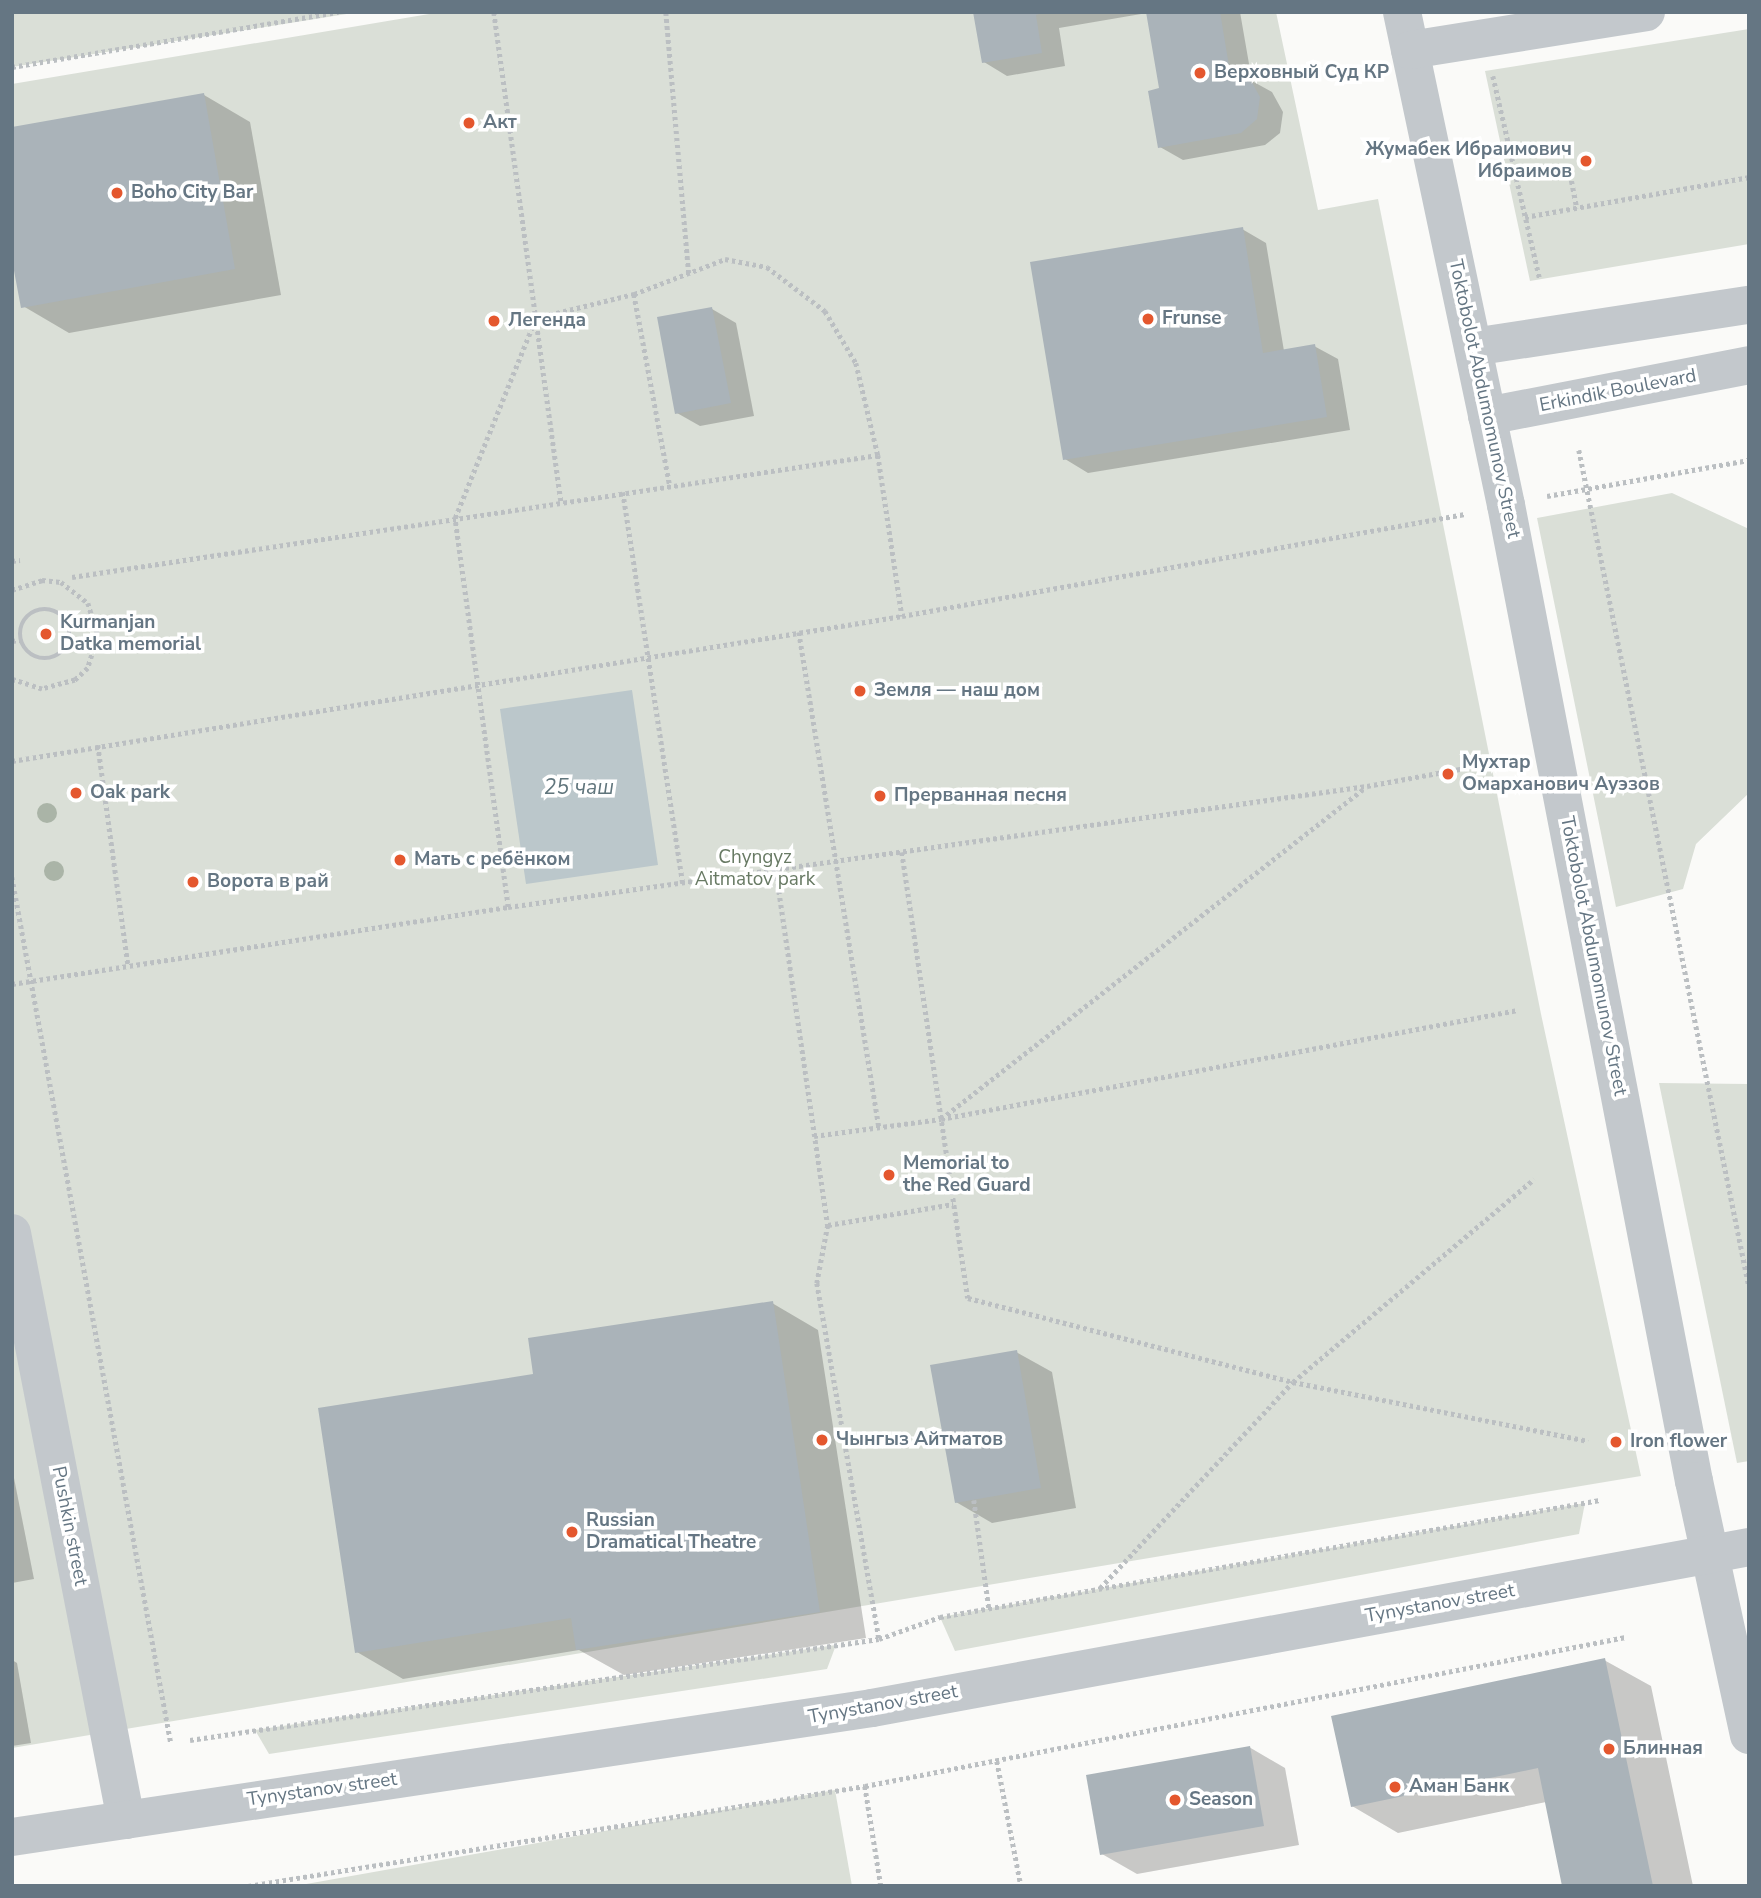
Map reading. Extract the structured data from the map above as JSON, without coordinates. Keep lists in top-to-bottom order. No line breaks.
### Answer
{"streets":{"street":["Erkindik Boulevard","Toktobolot Abdumomunov Street","Pushkin street","Tynystanov street"]},"crossings":[["Erkindik Boulevard","Toktobolot Abdumomunov Street"],["Toktobolot Abdumomunov Street","Tynystanov street"],["Pushkin street","Tynystanov street"]],"water":["25 чаш"],"parks":["Chyngyz Aitmatov park"],"places":["Верховный Суд КР","Акт","Жумабек Ибраимович Ибраимов","Boho City Bar","Frunse","Легенда","Kurmanjan Datka memorial","Земля — наш дом","Мухтар Омарханович Ауэзов","Oak park","Прерванная песня","Мать с ребёнком","Ворота в рай","Memorial to the Red Guard","Чынгыз Айтматов","Iron flower","Russian Dramatical Theatre","Блинная","Аман Банк","Season"]}
